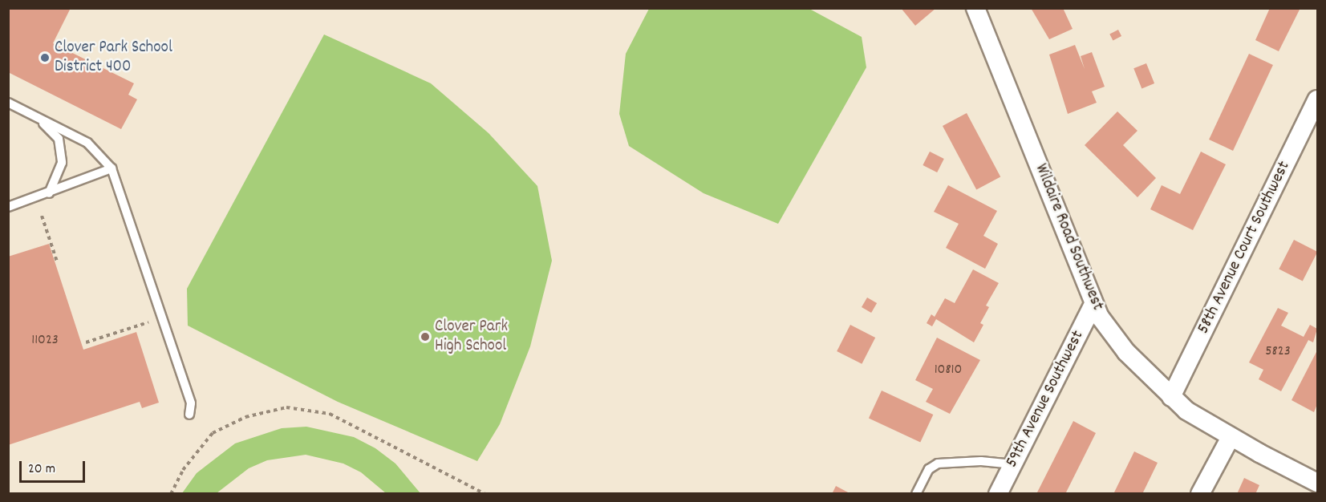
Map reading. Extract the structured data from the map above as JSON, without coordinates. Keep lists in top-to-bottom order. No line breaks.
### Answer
{"streets":{"street":["Wildaire Road Southwest","58th Avenue Court Southwest","59th Avenue Southwest"]},"crossings":[["Wildaire Road Southwest","58th Avenue Court Southwest"],["Wildaire Road Southwest","59th Avenue Southwest"]],"places":["Clover Park School District 400","Clover Park High School"],"house_numbers":["11023","5823","10810"],"scale_bar":"20 m"}
